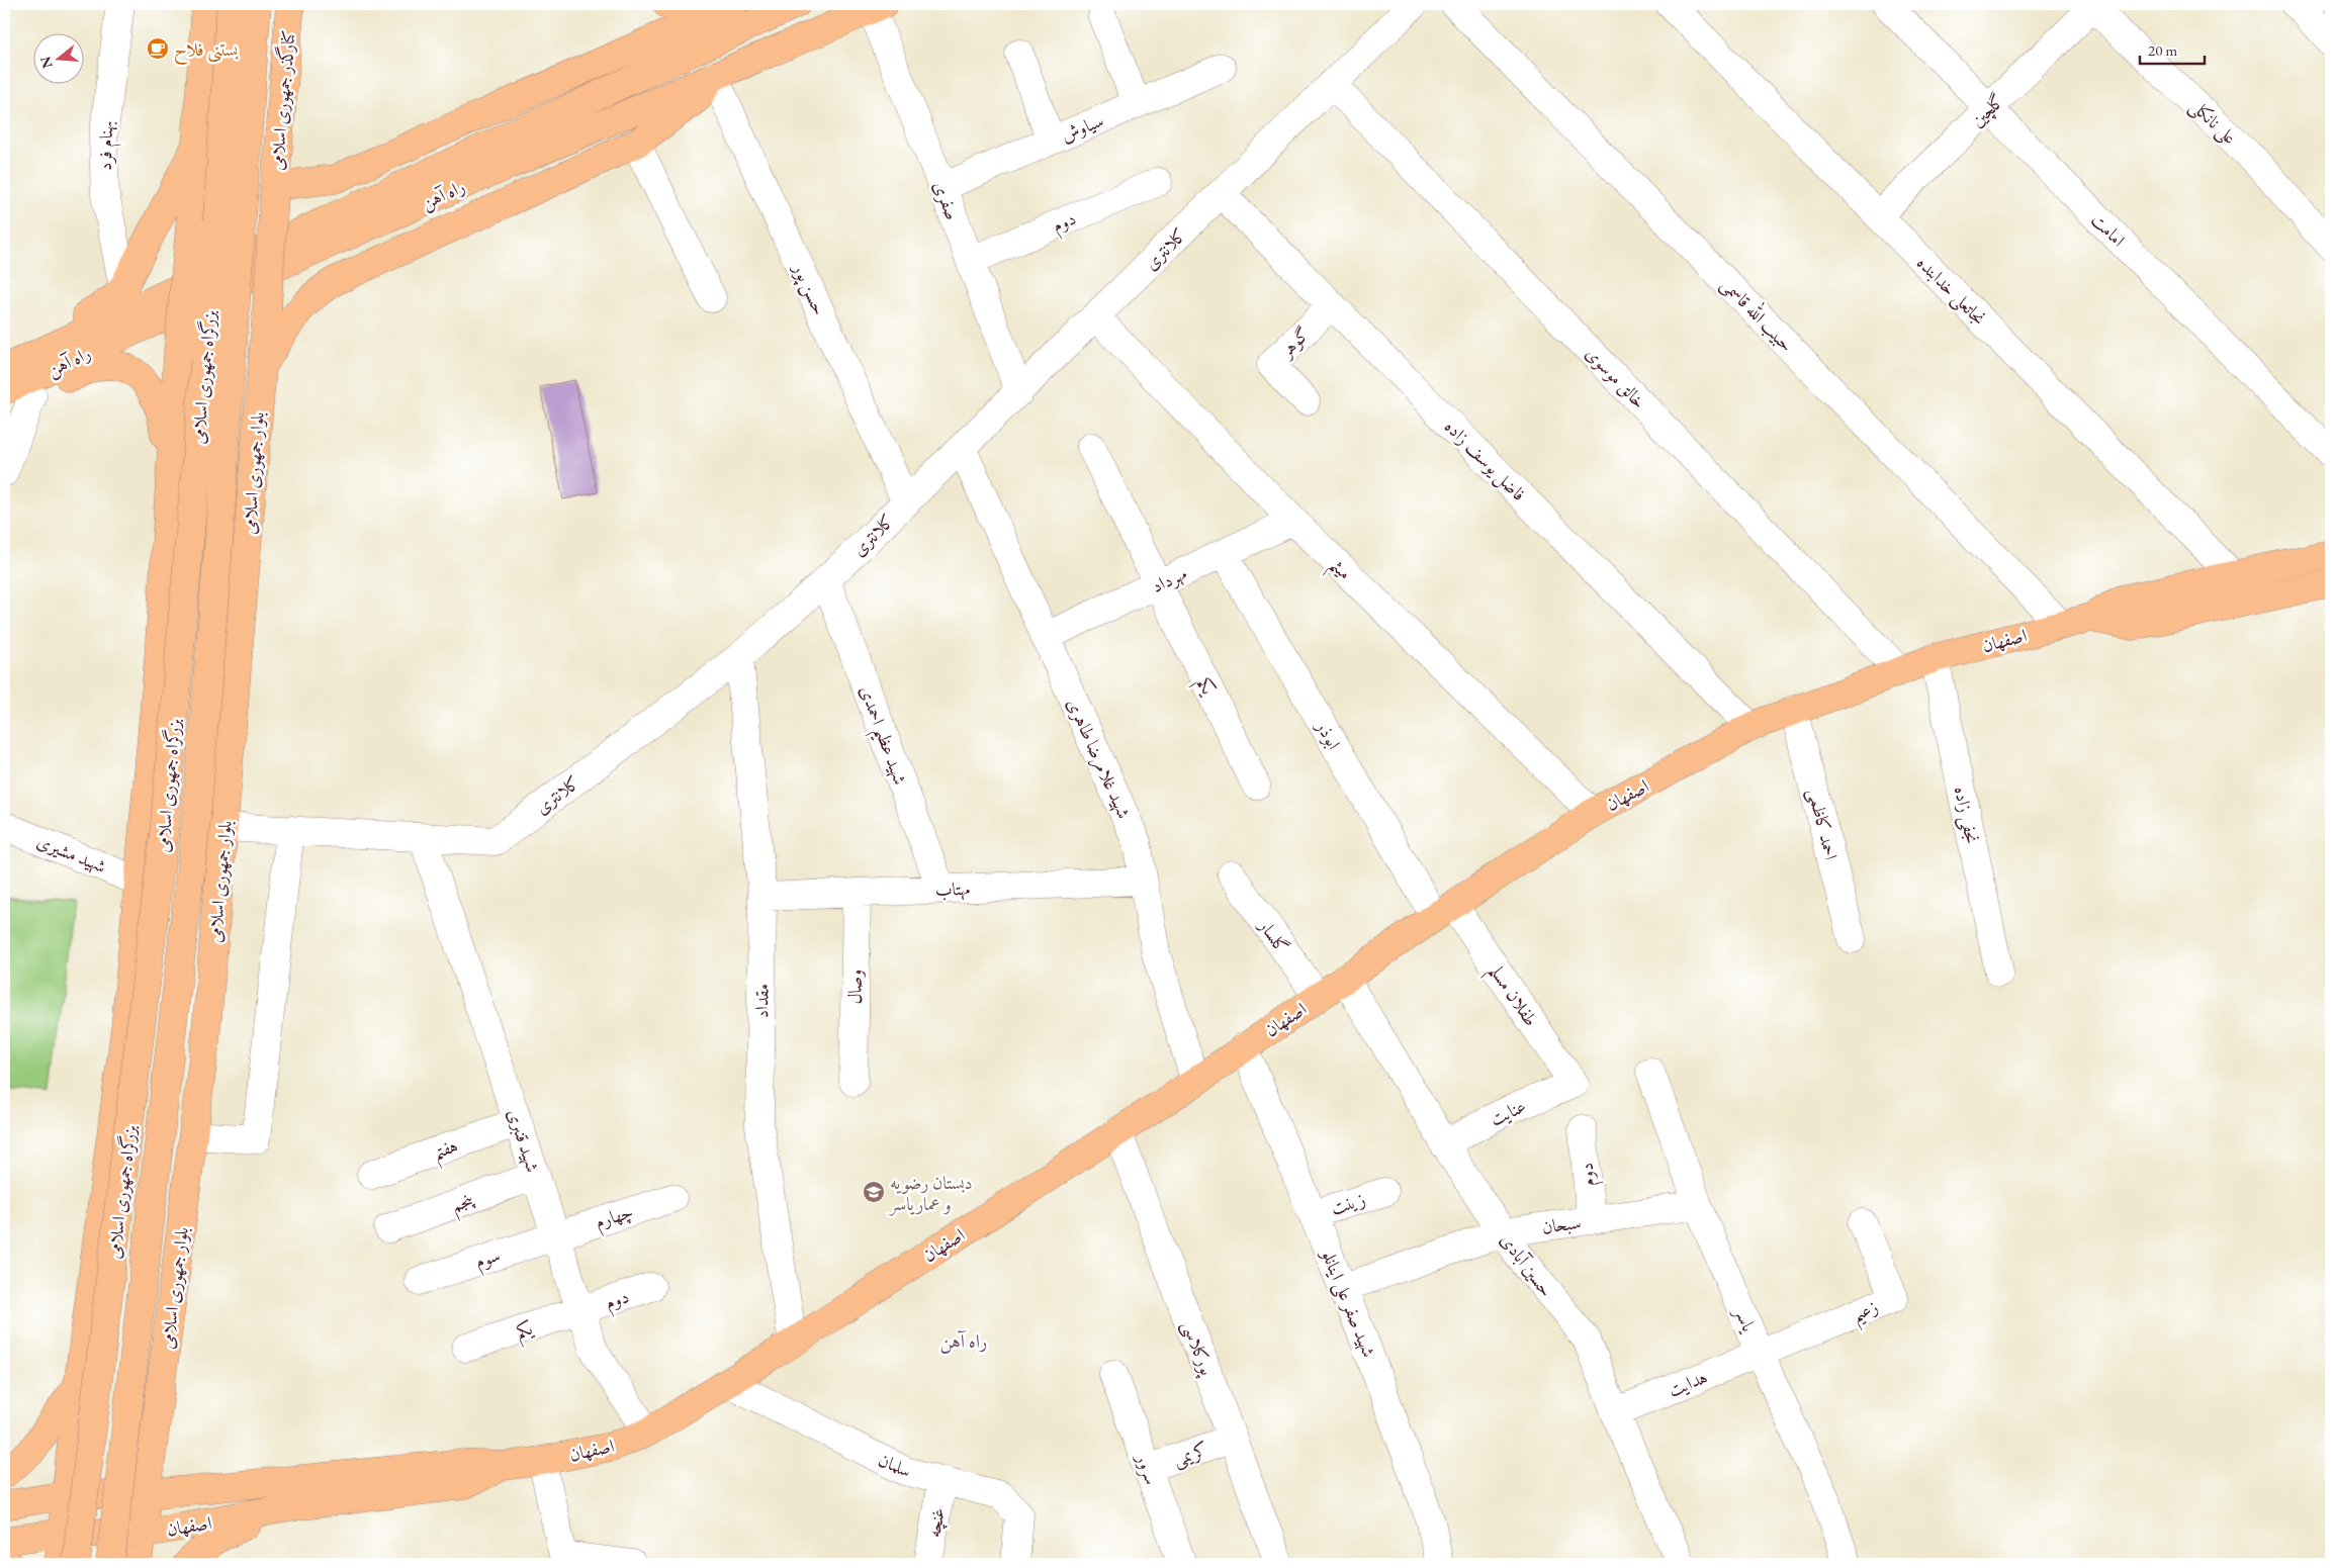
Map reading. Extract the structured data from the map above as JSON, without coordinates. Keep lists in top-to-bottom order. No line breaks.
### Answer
{"streets":{"main road":["کنارگذر جمهوری اسلامی","راه آهن","بزرگراه جمهوری اسلامی","بلوار جمهوری اسلامی","اصفهان"],"street":["گلچین","علی نانکلی","سیاوش","بهنام فرد","صفری","دوم","امامت","کلانتری","حسن پور","نجاتعلی خدابنده","حبیب الله قاسمی","گوهر","خالق موسوی","فاضل یوسف زاده","میثم","مهرداد","یکم","شهید عظیم احمدی","ابوذر","شهید غلامرضا طاهری","نجفی زاده","احمد کاظمی","شهید مشیری","مهتاب","گلسار","وصال","طفلان مسلم","مقداد","عنایت","شهید قنبری","هفتم","پنجم","زینت","چهارم","سبحان","سوم","حسین آبادی","شهید صفر علی اینانلو","زعیم","یاسر","پورکلاسی","هدایت","کریمی","سلمان","سرور","غنچه"]},"crossings":[["کنارگذر جمهوری اسلامی","بلوار جمهوری اسلامی"],["گلچین","علی نانکلی"],["گلچین","امامت"],["گلچین","نجاتعلی خدابنده"],["سیاوش","صفری"],["راه آهن","صفری"],["راه آهن","حسن پور"],["صفری","دوم"],["صفری","کلانتری"],["دوم","یکم"],["دوم","شهید قنبری"],["دوم","سبحان"],["کلانتری","حسن پور"],["کلانتری","خالق موسوی"],["کلانتری","فاضل یوسف زاده"],["کلانتری","بلوار جمهوری اسلامی"],["کلانتری","میثم"],["کلانتری","شهید عظیم احمدی"],["کلانتری","شهید غلامرضا طاهری"],["کلانتری","مقداد"],["کلانتری","شهید قنبری"],["نجاتعلی خدابنده","اصفهان"],["حبیب الله قاسمی","اصفهان"],["گوهر","فاضل یوسف زاده"],["خالق موسوی","اصفهان"],["فاضل یوسف زاده","اصفهان"],["بلوار جمهوری اسلامی","اصفهان"],["میثم","مهرداد"],["میثم","اصفهان"],["مهرداد","یکم"],["مهرداد","ابوذر"],["مهرداد","شهید غلامرضا طاهری"],["اصفهان","ابوذر"],["اصفهان","شهید غلامرضا طاهری"],["اصفهان","نجفی زاده"],["اصفهان","احمد کاظمی"],["اصفهان","گلسار"],["اصفهان","طفلان مسلم"],["اصفهان","مقداد"],["اصفهان","شهید قنبری"],["اصفهان","حسین آبادی"],["اصفهان","شهید صفر علی اینانلو"],["اصفهان","پورکلاسی"],["اصفهان","سلمان"],["یکم","شهید قنبری"],["شهید عظیم احمدی","مهتاب"],["ابوذر","طفلان مسلم"],["شهید غلامرضا طاهری","مهتاب"],["مهتاب","وصال"],["مهتاب","مقداد"],["طفلان مسلم","عنایت"],["عنایت","حسین آبادی"],["شهید قنبری","هفتم"],["شهید قنبری","پنجم"],["شهید قنبری","چهارم"],["شهید قنبری","سوم"],["زینت","شهید صفر علی اینانلو"],["چهارم","سوم"],["سبحان","حسین آبادی"],["سبحان","شهید صفر علی اینانلو"],["سبحان","یاسر"],["حسین آبادی","هدایت"],["زعیم","یاسر"],["زعیم","هدایت"],["یاسر","هدایت"],["پورکلاسی","کریمی"],["کریمی","سرور"],["سلمان","غنچه"]],"districts":["راه آهن"],"places":{"cafe":["بستنی فلاح"],"school or university":["دبستان رضویه و عماریاسر"]},"scale_bar":"20 m","north":"left"}
